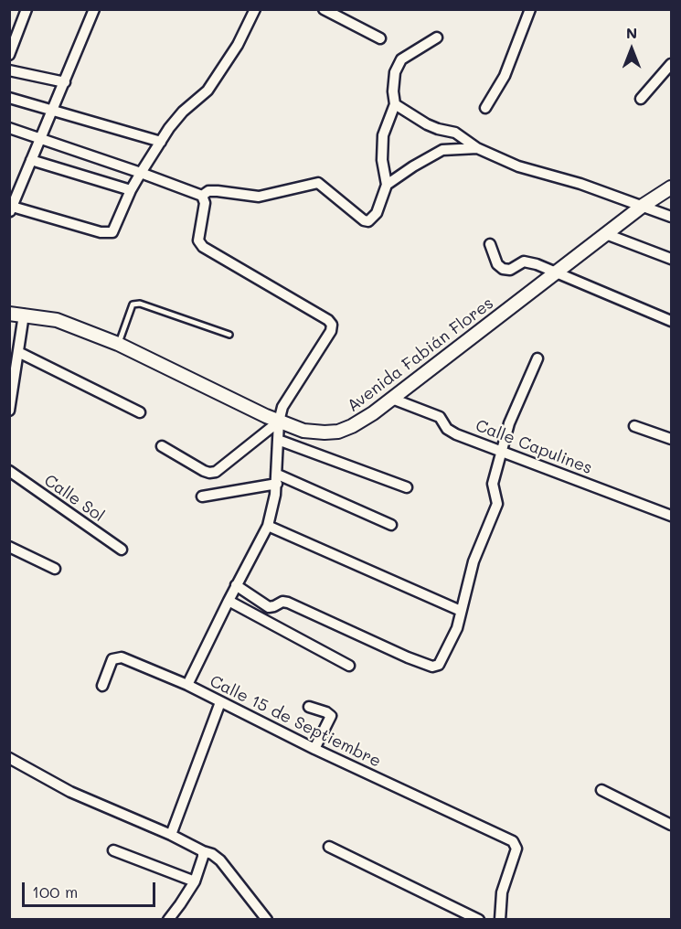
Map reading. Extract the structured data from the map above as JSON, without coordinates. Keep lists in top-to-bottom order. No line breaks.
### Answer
{"streets":{"main road":["Avenida Fabián Flores"],"street":["Calle Capulines","Calle Sol","Calle 15 de Septiembre"]},"crossings":[["Avenida Fabián Flores","Calle Capulines"],["Avenida Fabián Flores","Calle 15 de Septiembre"]],"scale_bar":"100 m","north":"top"}
